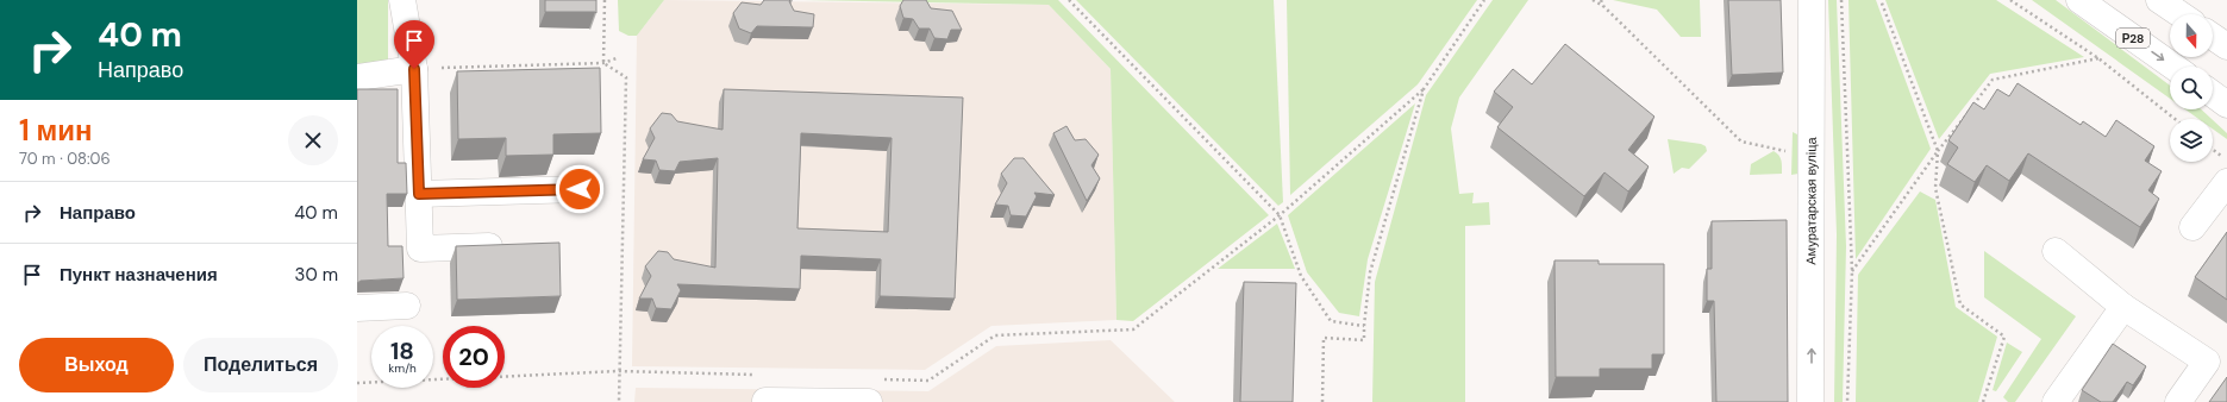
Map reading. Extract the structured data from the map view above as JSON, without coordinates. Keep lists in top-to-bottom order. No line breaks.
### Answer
{"streets":{"street":["Р28","Амуратарская вуліца"]},"one_way":["Амуратарская вуліца"],"north":"bottom","page":{"turn":["40 m","Направо"],"heading":["1 мин","70 m · 08:06"],"list":[{"name":"Направо","value":"40 m"},{"name":"Пункт назначения","value":"30 m"}],"speed":"18 km/h","limit":"20","buttons":["Выход","Поделиться"]}}
